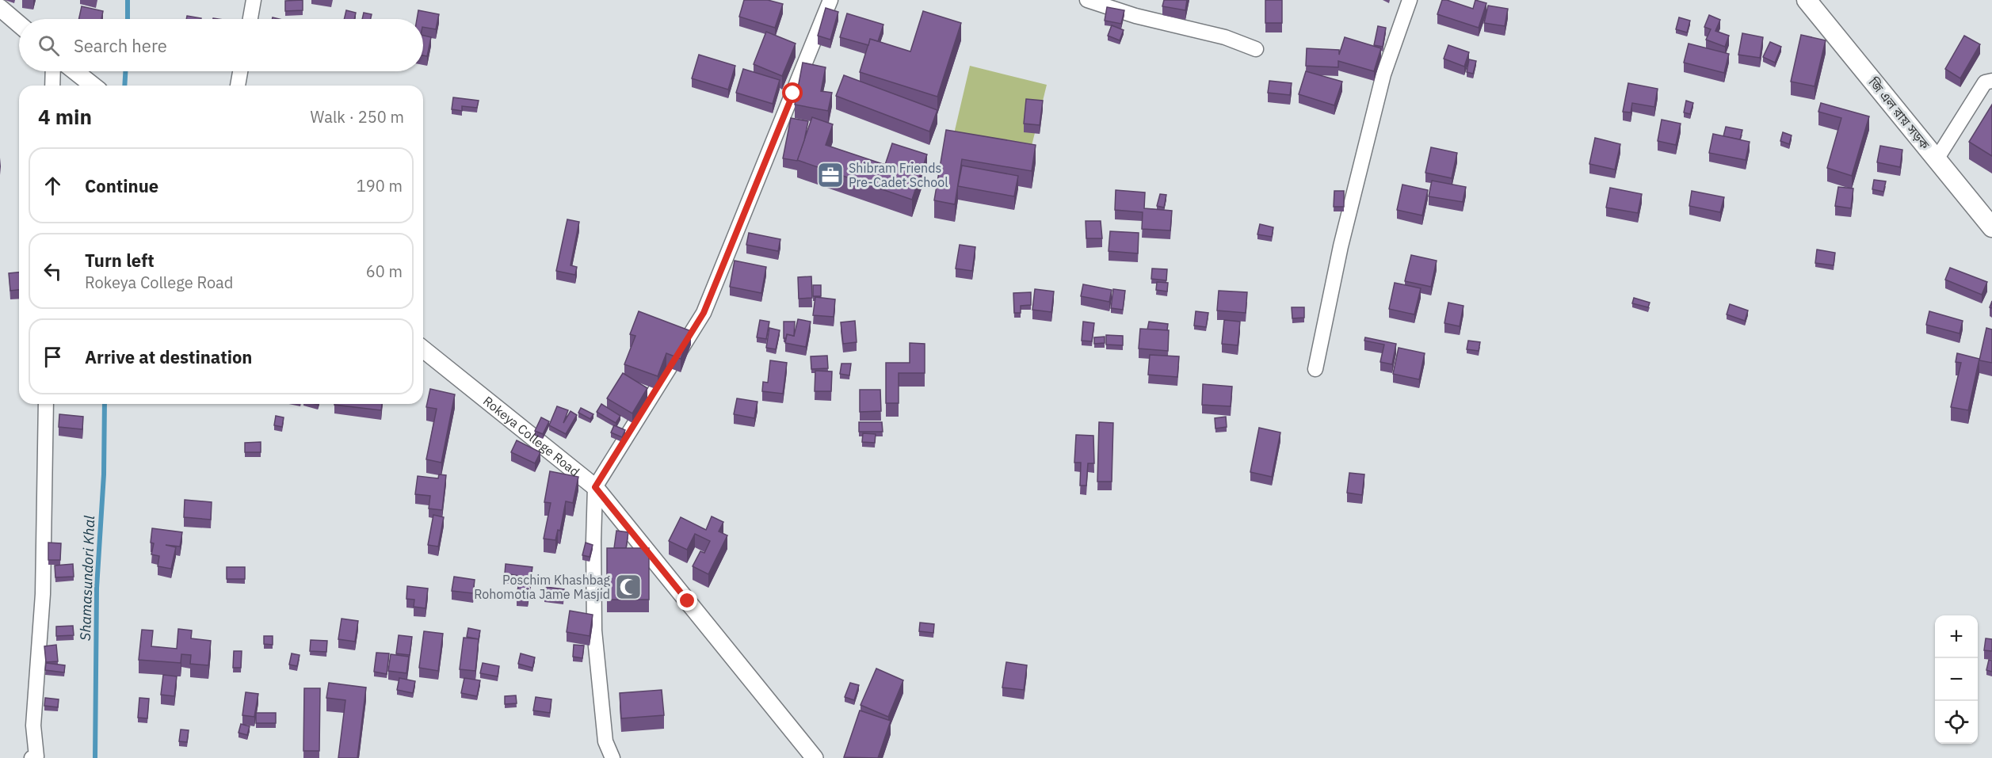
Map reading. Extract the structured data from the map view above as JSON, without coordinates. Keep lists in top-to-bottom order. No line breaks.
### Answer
{"streets":{"main road":["জি এল রায় সড়ক"],"street":["Rokeya College Road"]},"water":["Shamasundori Khal"],"places":{"office":["Shibram Friends Pre-Cadet School"],"mosque":["Poschim Khashbag Rohomotia Jame Masjid"]},"page":{"search":"Search here","heading":["4 min","Walk · 250 m"],"list":[["Continue","190 m"],["Turn left","Rokeya College Road","60 m"],"Arrive at destination"],"map_buttons":["+","−"]}}
